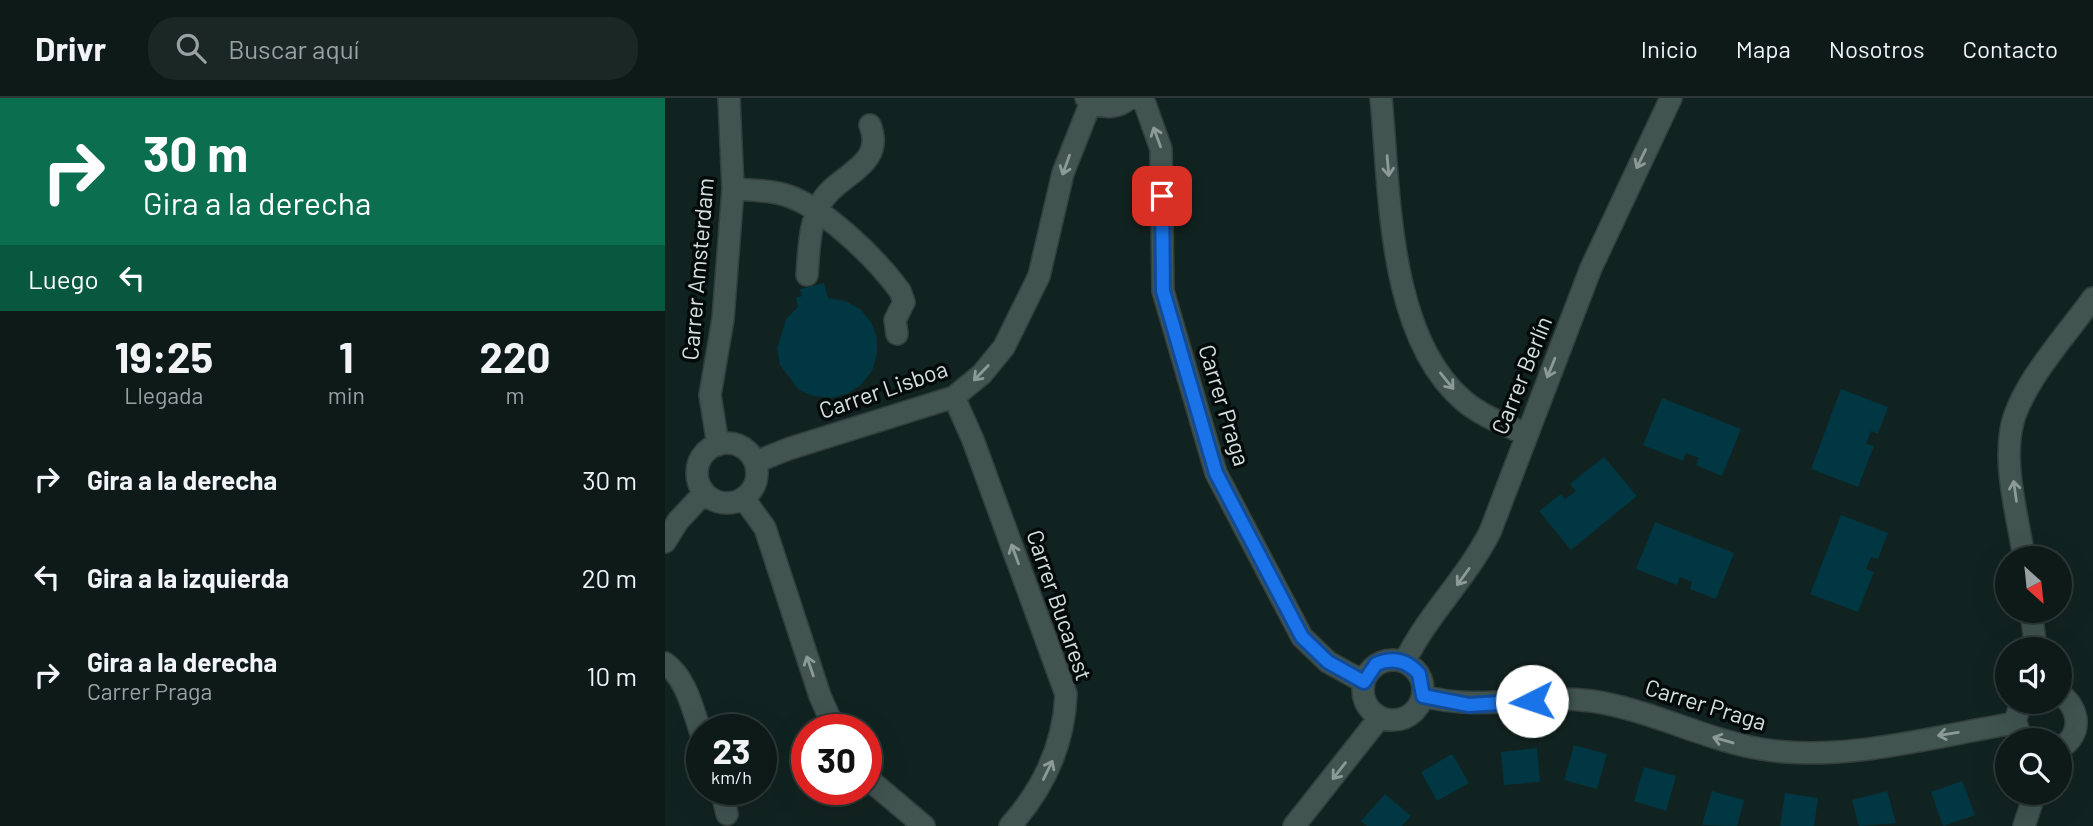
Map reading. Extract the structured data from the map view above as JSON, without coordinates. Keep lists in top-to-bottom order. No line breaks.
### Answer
{"streets":{"street":["Carrer Amsterdam","Carrer Berlín","Carrer Lisboa","Carrer Praga","Carrer Bucarest"]},"crossings":[["Carrer Amsterdam","Carrer Lisboa"],["Carrer Berlín","Carrer Praga"],["Carrer Lisboa","Carrer Bucarest"]],"one_way":["Carrer Berlín","Carrer Lisboa","Carrer Praga","Carrer Bucarest"],"north":"bottom right","page":{"header":"Drivr","search":"Buscar aquí","nav":["Inicio","Mapa","Nosotros","Contacto"],"turn":["30 m","Gira a la derecha"],"then":"Luego","eta":["19:25","Llegada","1","min","220","m"],"list":[{"name":"Gira a la derecha","value":"30 m"},{"name":"Gira a la izquierda","value":"20 m"},{"name":"Gira a la derecha","note":"Carrer Praga","value":"10 m"}],"speed":"23 km/h","limit":"30"}}
